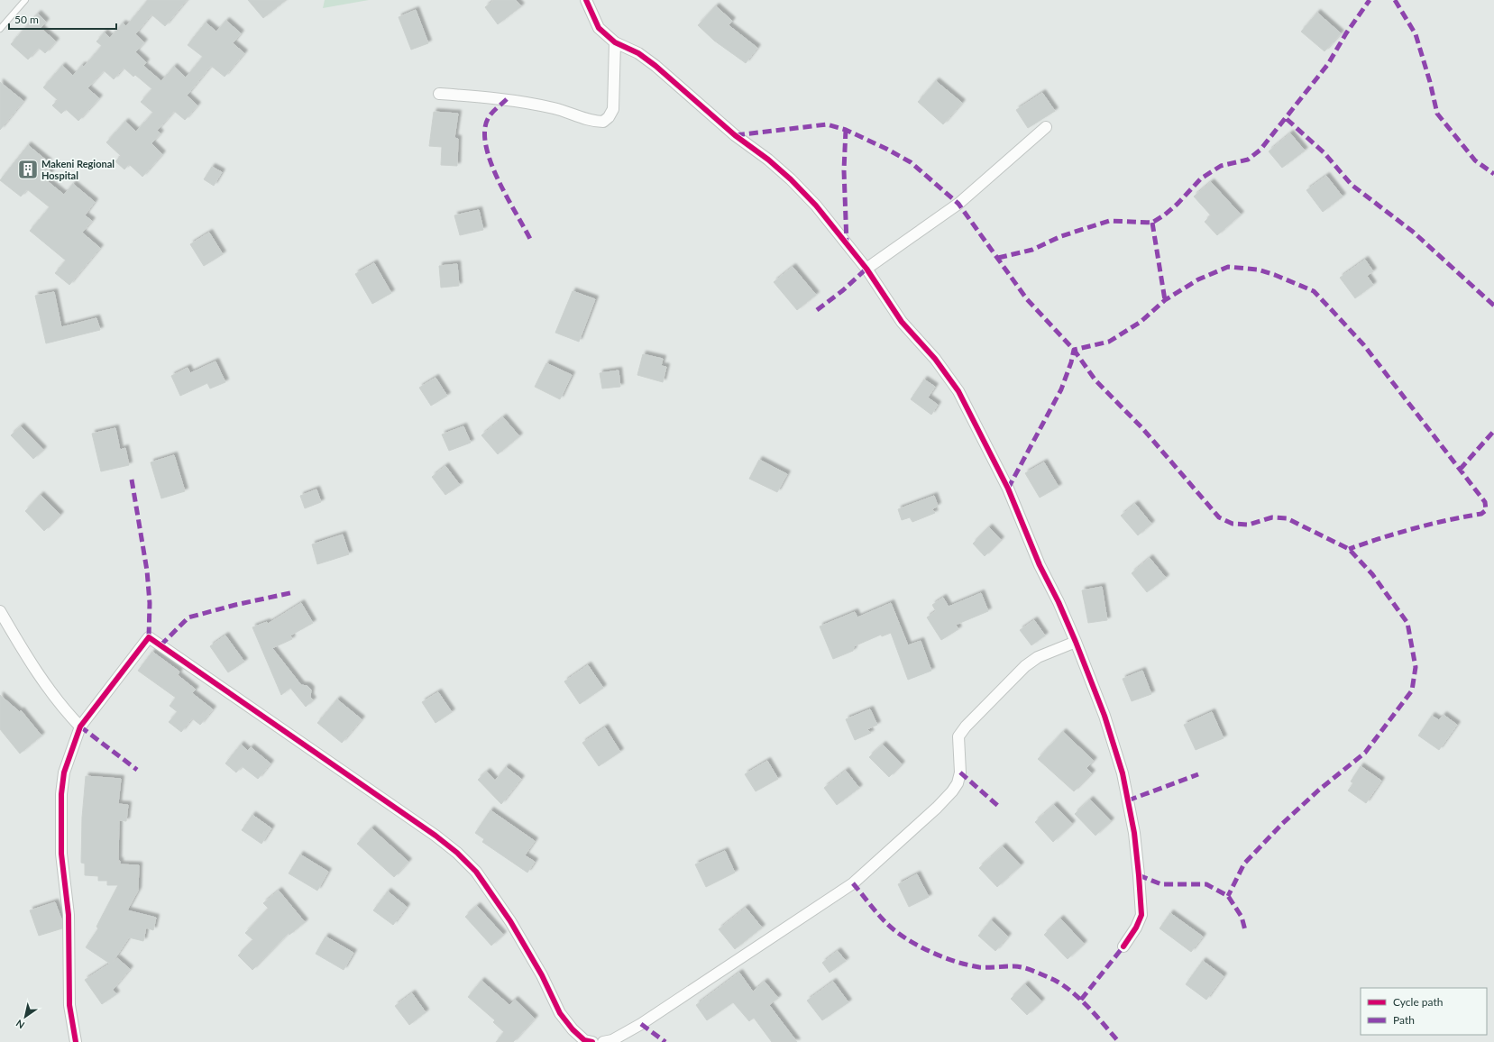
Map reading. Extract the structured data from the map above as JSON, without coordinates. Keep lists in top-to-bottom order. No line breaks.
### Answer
{"places":{"building":["Makeni Regional Hospital"]},"legend":["Cycle path","Path"],"scale_bar":"50 m","north":"bottom left"}
